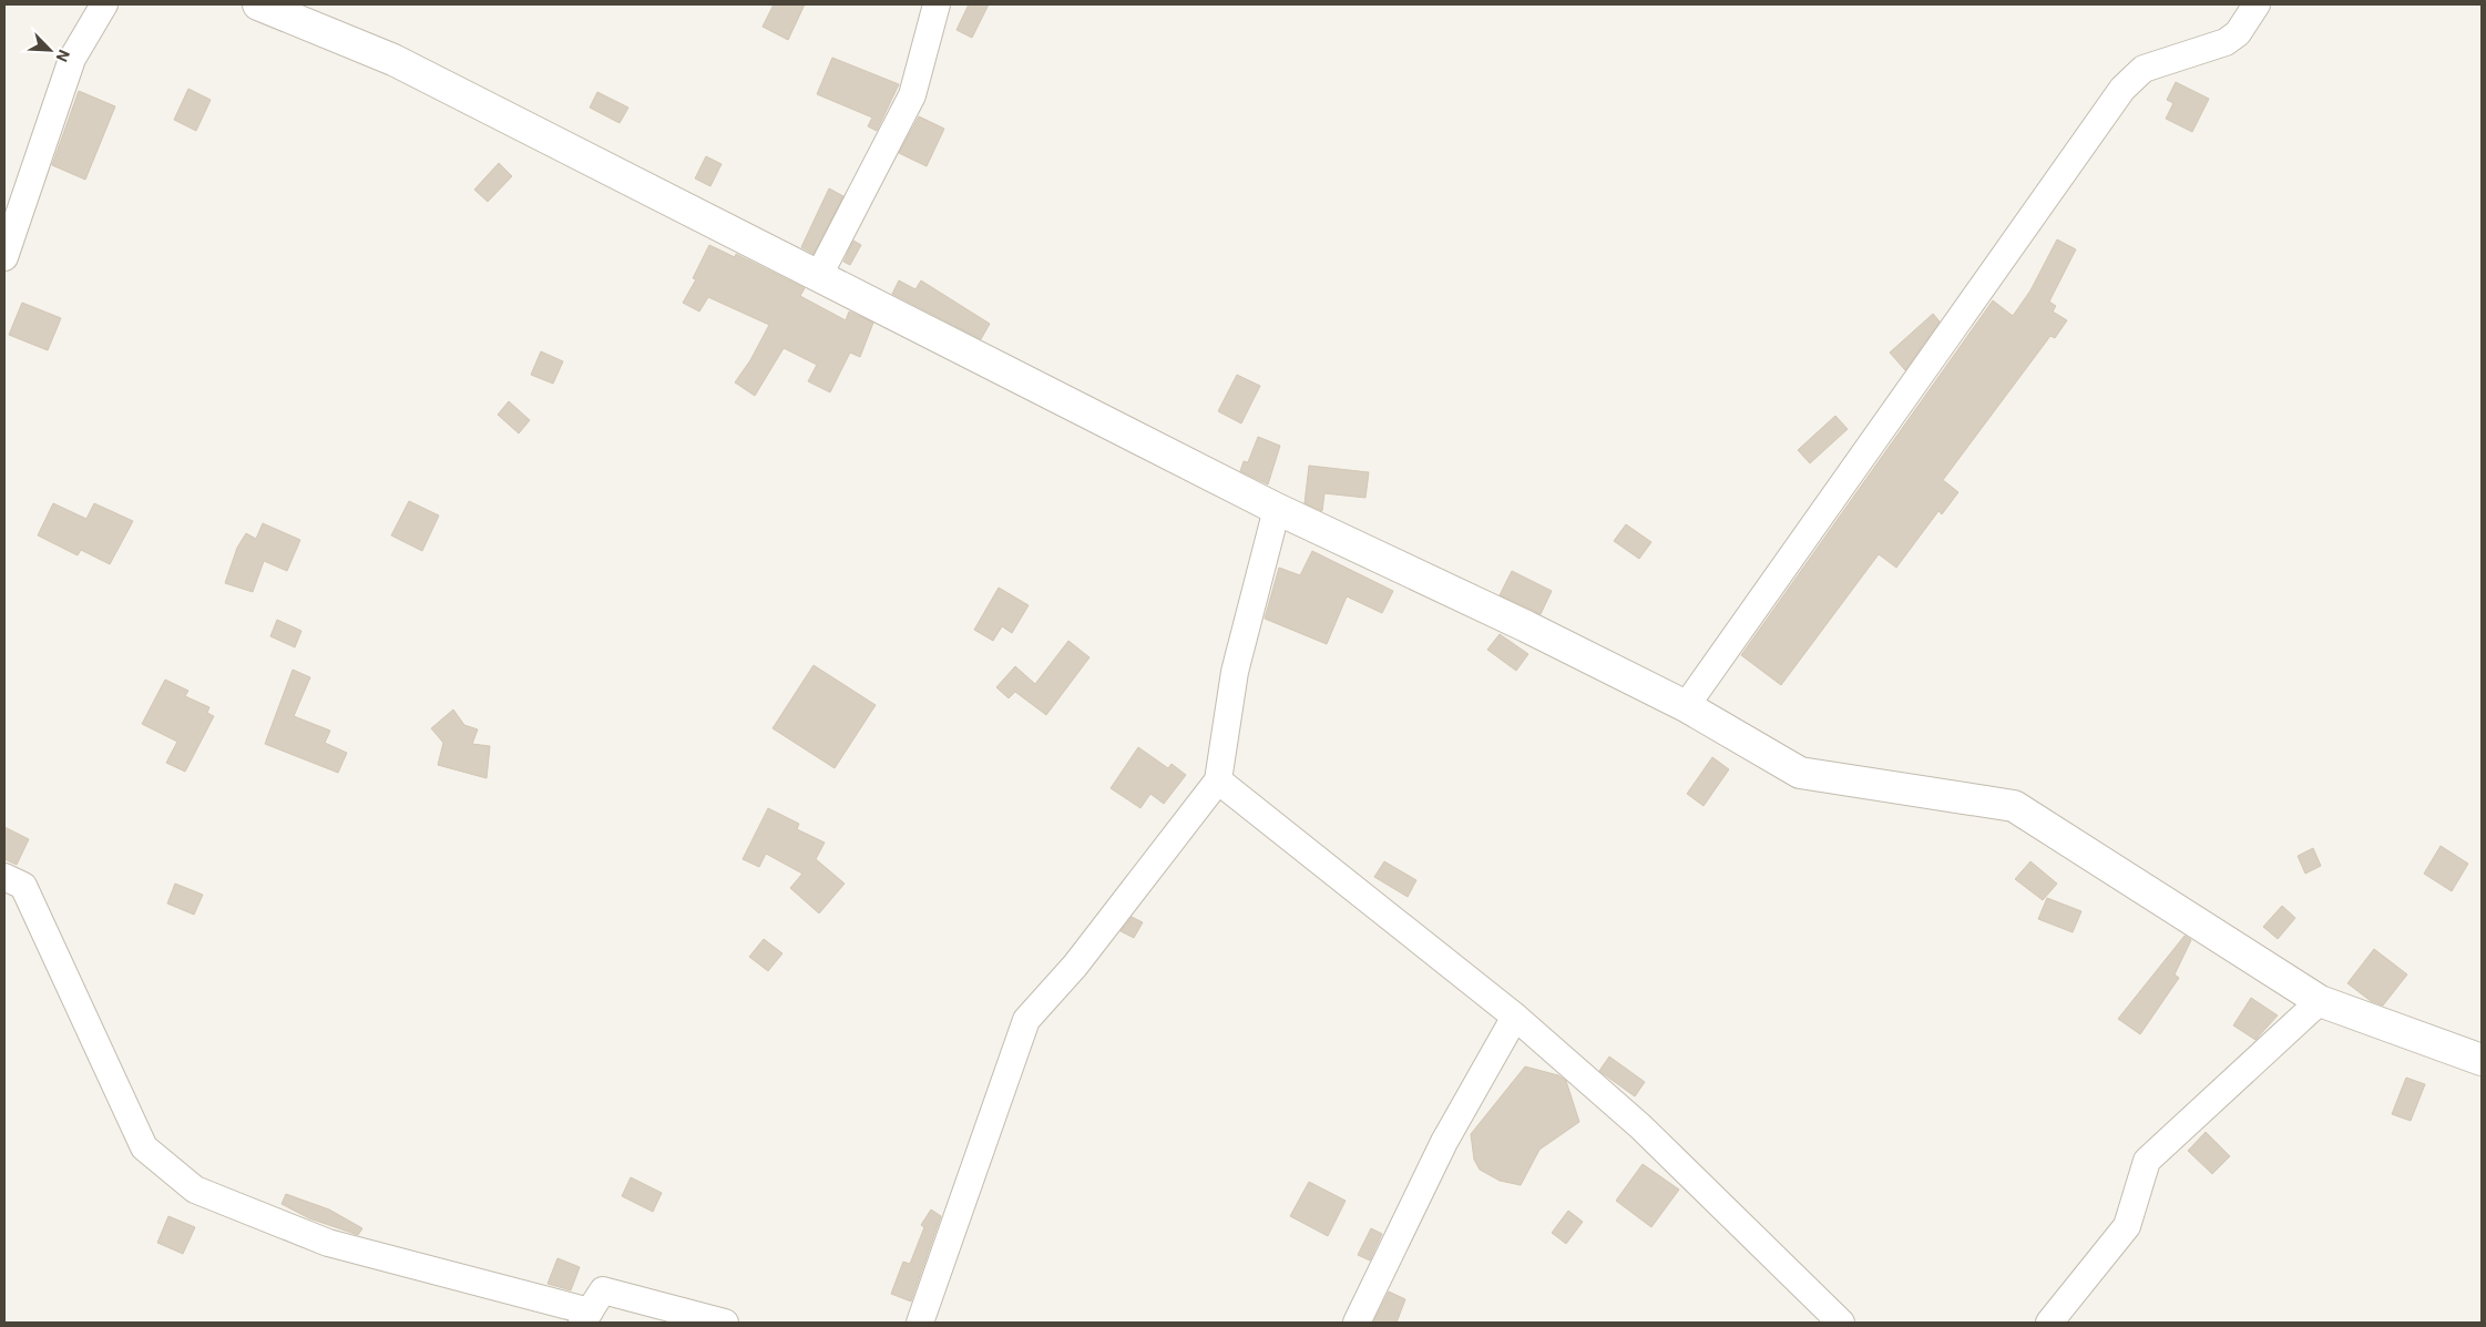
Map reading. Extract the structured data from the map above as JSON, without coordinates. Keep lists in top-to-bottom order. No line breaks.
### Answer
{"north":"bottom right"}
